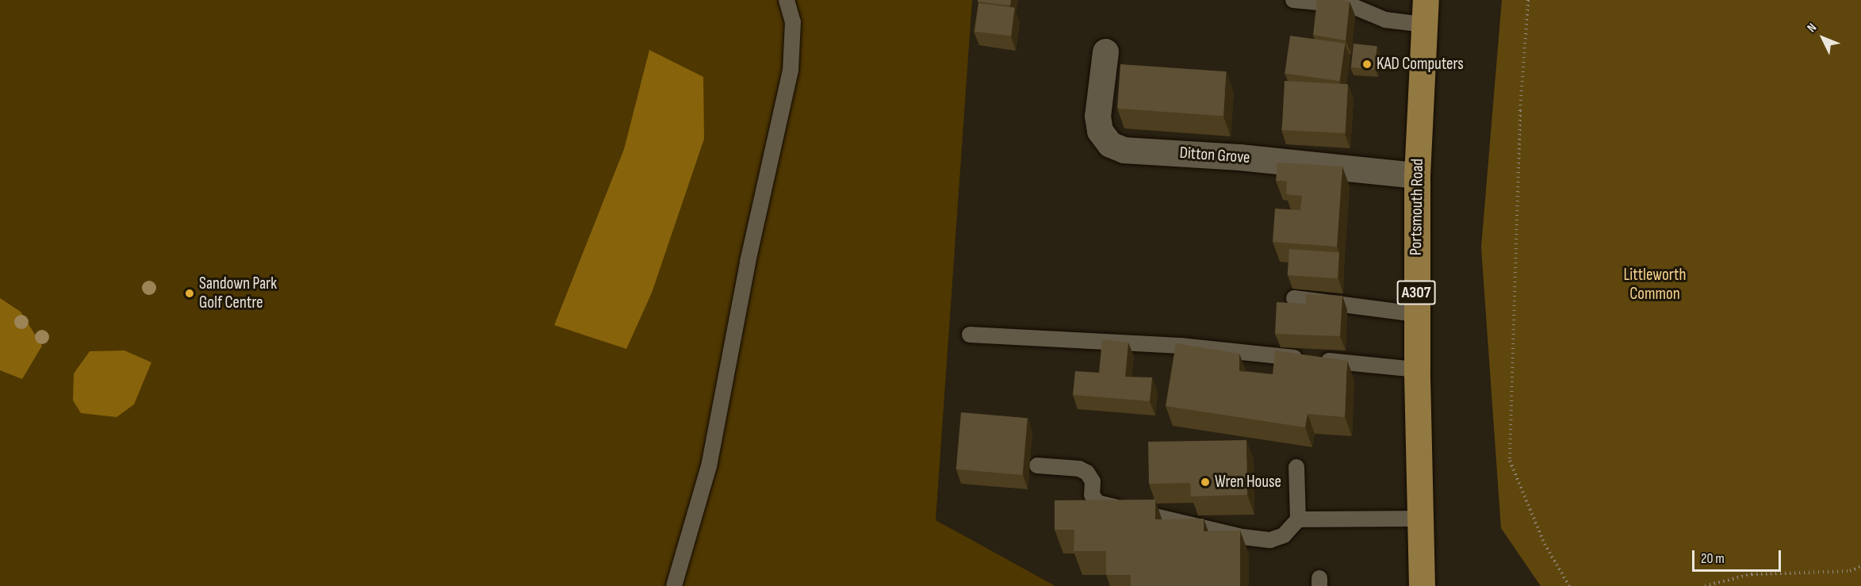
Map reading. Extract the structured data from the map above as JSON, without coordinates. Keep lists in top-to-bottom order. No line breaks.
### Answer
{"streets":{"main road":["Portsmouth Road","A307"],"street":["Ditton Grove"]},"crossings":[["Ditton Grove","Portsmouth Road"]],"parks":["Littleworth Common"],"places":["KAD Computers","Sandown Park Golf Centre","Wren House"],"scale_bar":"20 m","north":"top left"}
